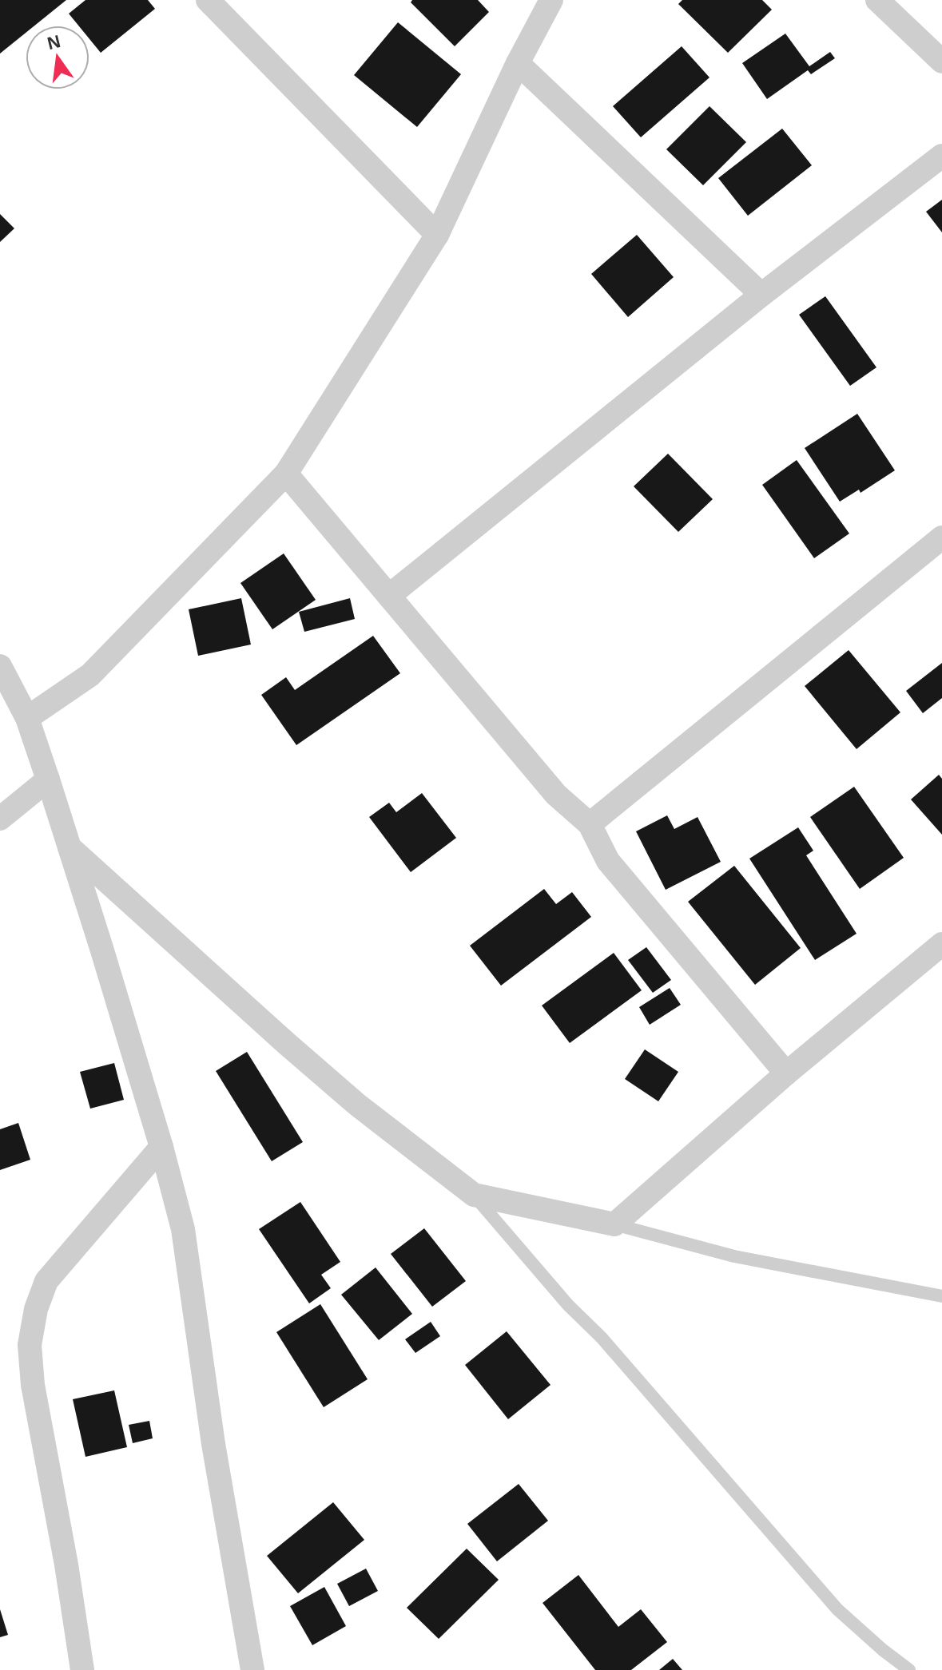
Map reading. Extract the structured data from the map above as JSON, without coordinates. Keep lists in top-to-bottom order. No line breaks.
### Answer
{"north":"top"}
